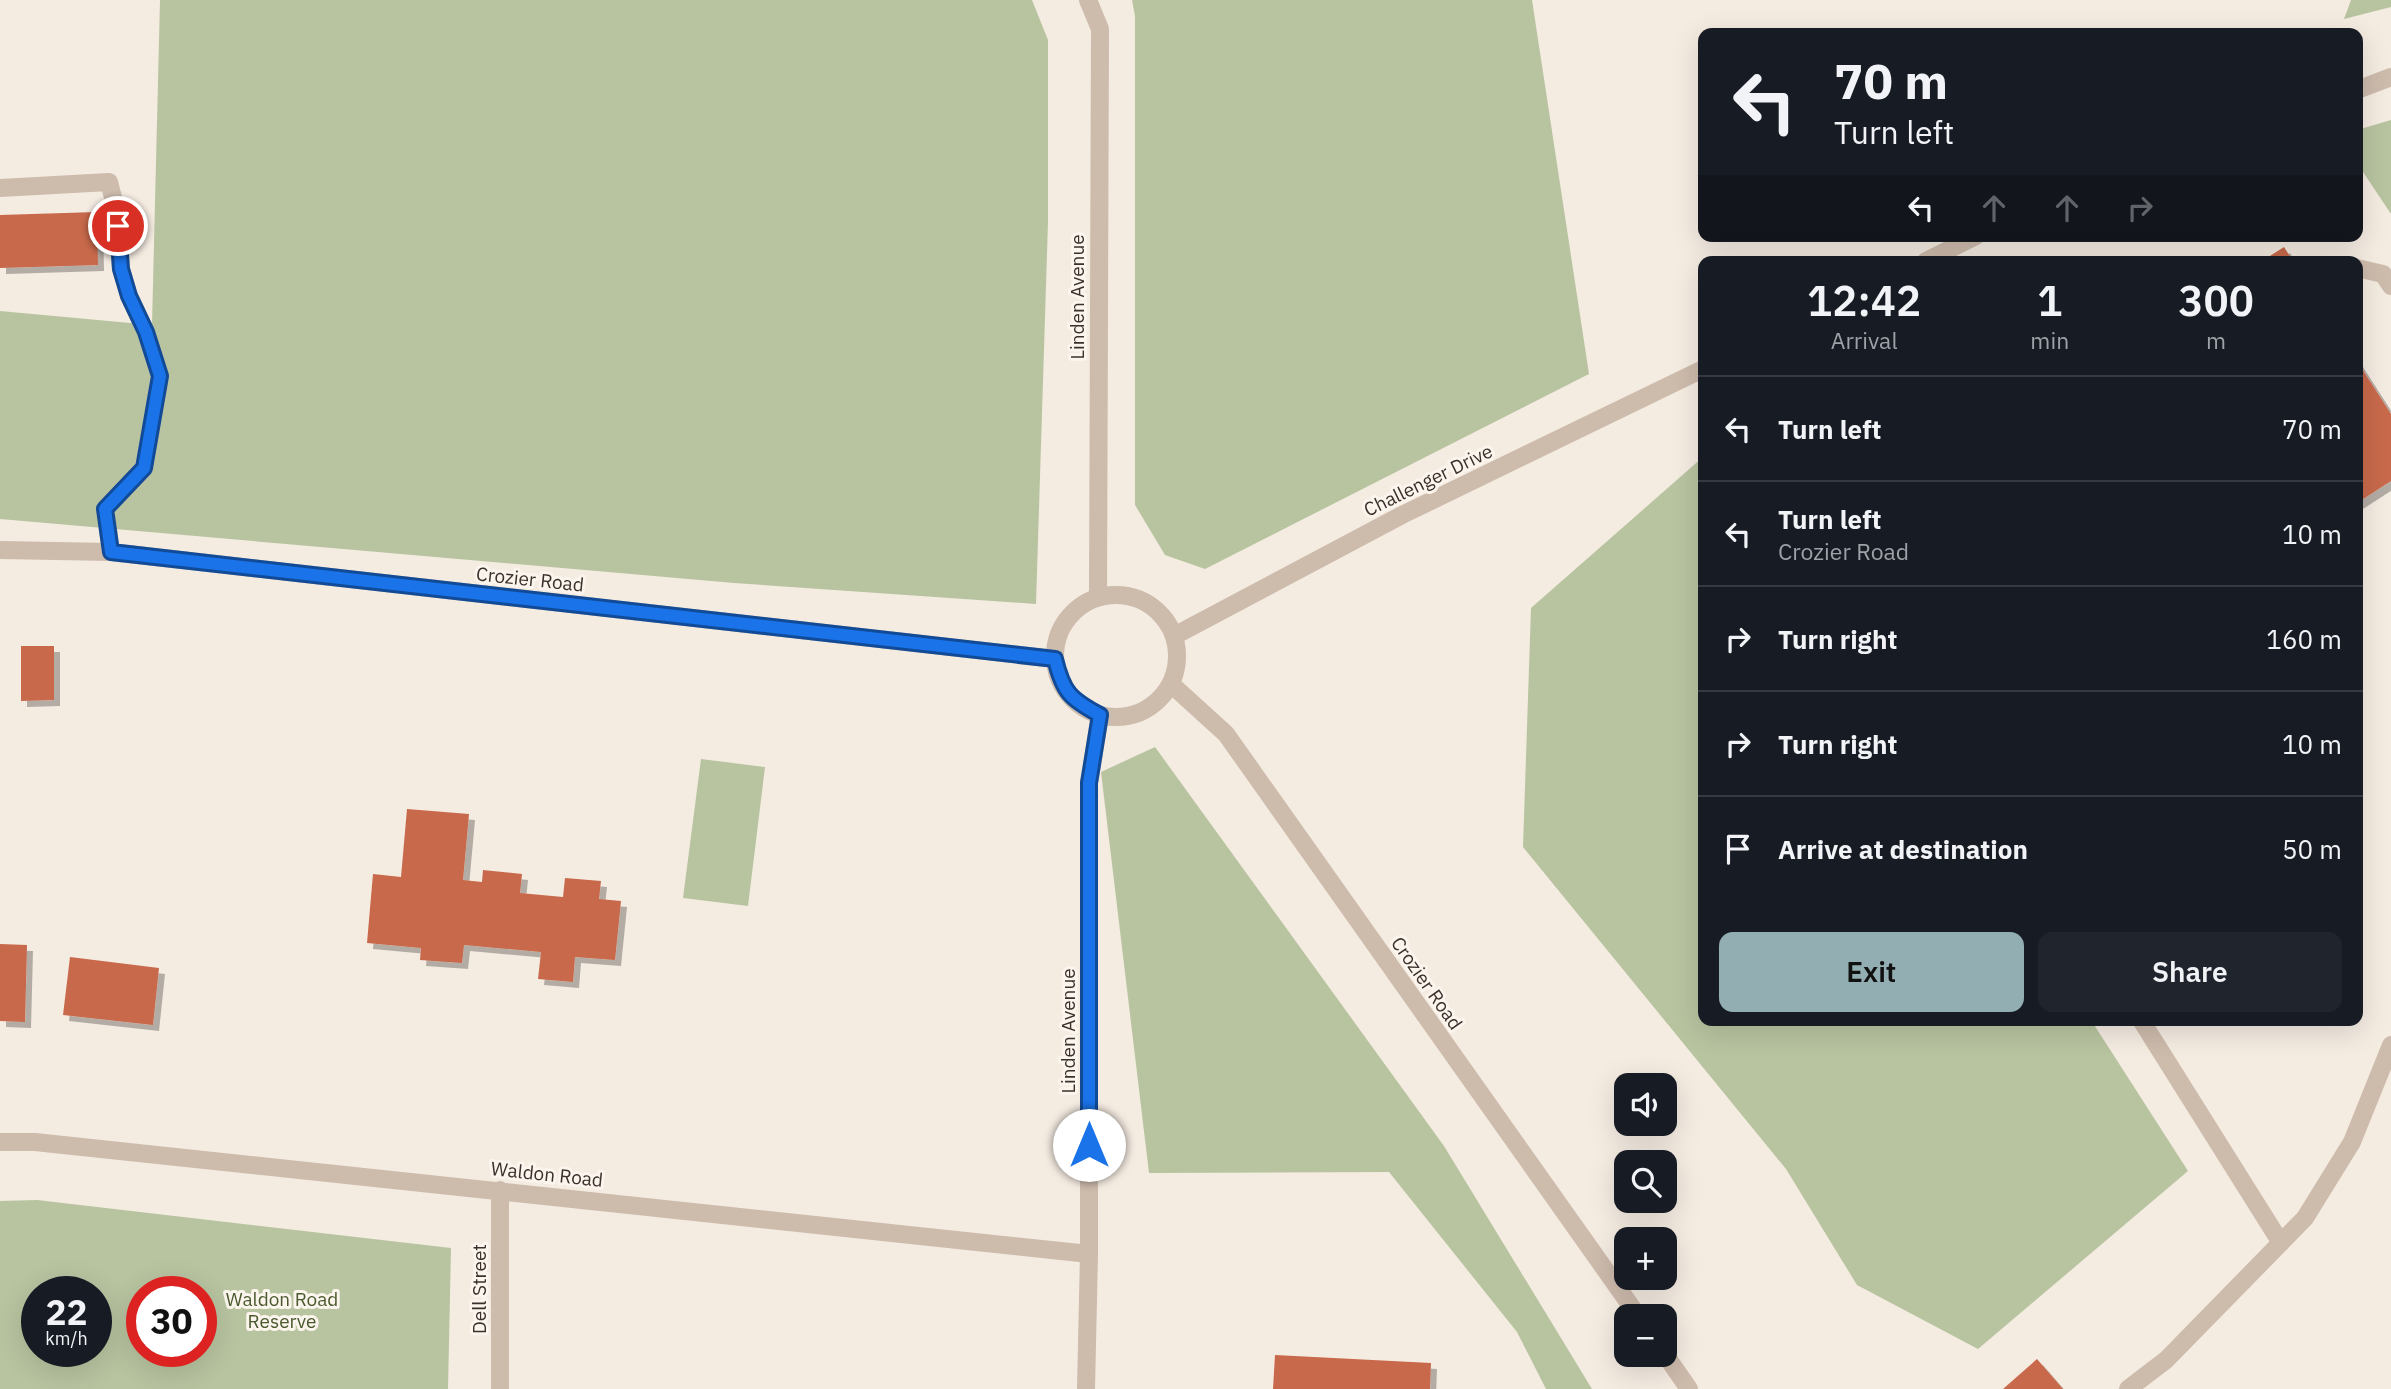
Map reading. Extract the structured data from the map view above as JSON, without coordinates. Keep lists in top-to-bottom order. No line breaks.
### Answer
{"streets":{"street":["Linden Avenue","Challenger Drive","Crozier Road","Waldon Road","Dell Street"]},"crossings":[["Linden Avenue","Challenger Drive"],["Linden Avenue","Crozier Road"],["Linden Avenue","Waldon Road"],["Challenger Drive","Crozier Road"],["Waldon Road","Dell Street"]],"parks":["Waldon Road Reserve"],"page":{"turn":["70 m","Turn left"],"eta":["12:42","Arrival","1","min","300","m"],"list":[{"name":"Turn left","value":"70 m"},{"name":"Turn left","note":"Crozier Road","value":"10 m"},{"name":"Turn right","value":"160 m"},{"name":"Turn right","value":"10 m"},{"name":"Arrive at destination","value":"50 m"}],"buttons":["Exit","Share"],"map_buttons":["+","−"],"speed":"22 km/h","limit":"30"}}
